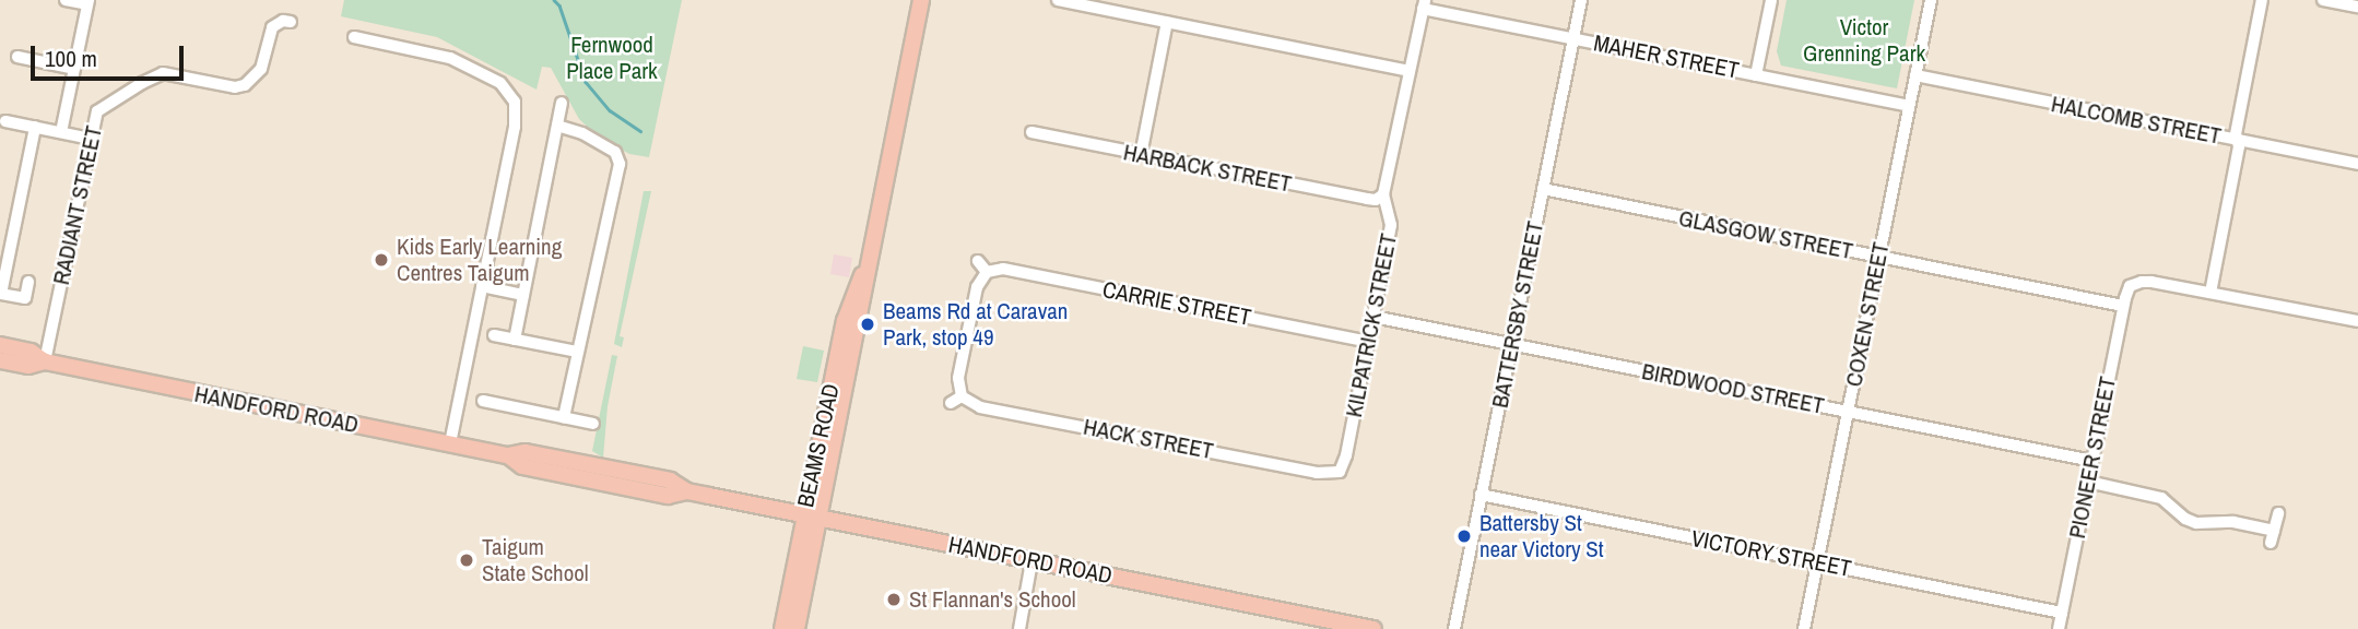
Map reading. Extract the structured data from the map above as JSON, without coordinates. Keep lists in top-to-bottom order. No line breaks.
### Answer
{"streets":{"main road":["HANDFORD ROAD","BEAMS ROAD"],"street":["MAHER STREET","HALCOMB STREET","HARBACK STREET","RADIANT STREET","GLASGOW STREET","CARRIE STREET","BATTERSBY STREET","COXEN STREET","KILPATRICK STREET","BIRDWOOD STREET","HACK STREET","PIONEER STREET","VICTORY STREET"]},"crossings":[["MAHER STREET","BATTERSBY STREET"],["MAHER STREET","COXEN STREET"],["MAHER STREET","KILPATRICK STREET"],["HALCOMB STREET","COXEN STREET"],["HARBACK STREET","KILPATRICK STREET"],["RADIANT STREET","HANDFORD ROAD"],["GLASGOW STREET","BATTERSBY STREET"],["GLASGOW STREET","COXEN STREET"],["GLASGOW STREET","PIONEER STREET"],["CARRIE STREET","KILPATRICK STREET"],["CARRIE STREET","HACK STREET"],["BATTERSBY STREET","BIRDWOOD STREET"],["BATTERSBY STREET","VICTORY STREET"],["COXEN STREET","BIRDWOOD STREET"],["COXEN STREET","VICTORY STREET"],["KILPATRICK STREET","BIRDWOOD STREET"],["KILPATRICK STREET","HACK STREET"],["BIRDWOOD STREET","PIONEER STREET"],["HANDFORD ROAD","BEAMS ROAD"],["PIONEER STREET","VICTORY STREET"]],"parks":["Victor Grenning Park","Fernwood Place Park"],"places":["Kids Early Learning Centres Taigum","Beams Rd at Caravan Park, stop 49","Battersby St near Victory St","Taigum State School","St Flannan's School"],"scale_bar":"100 m"}
